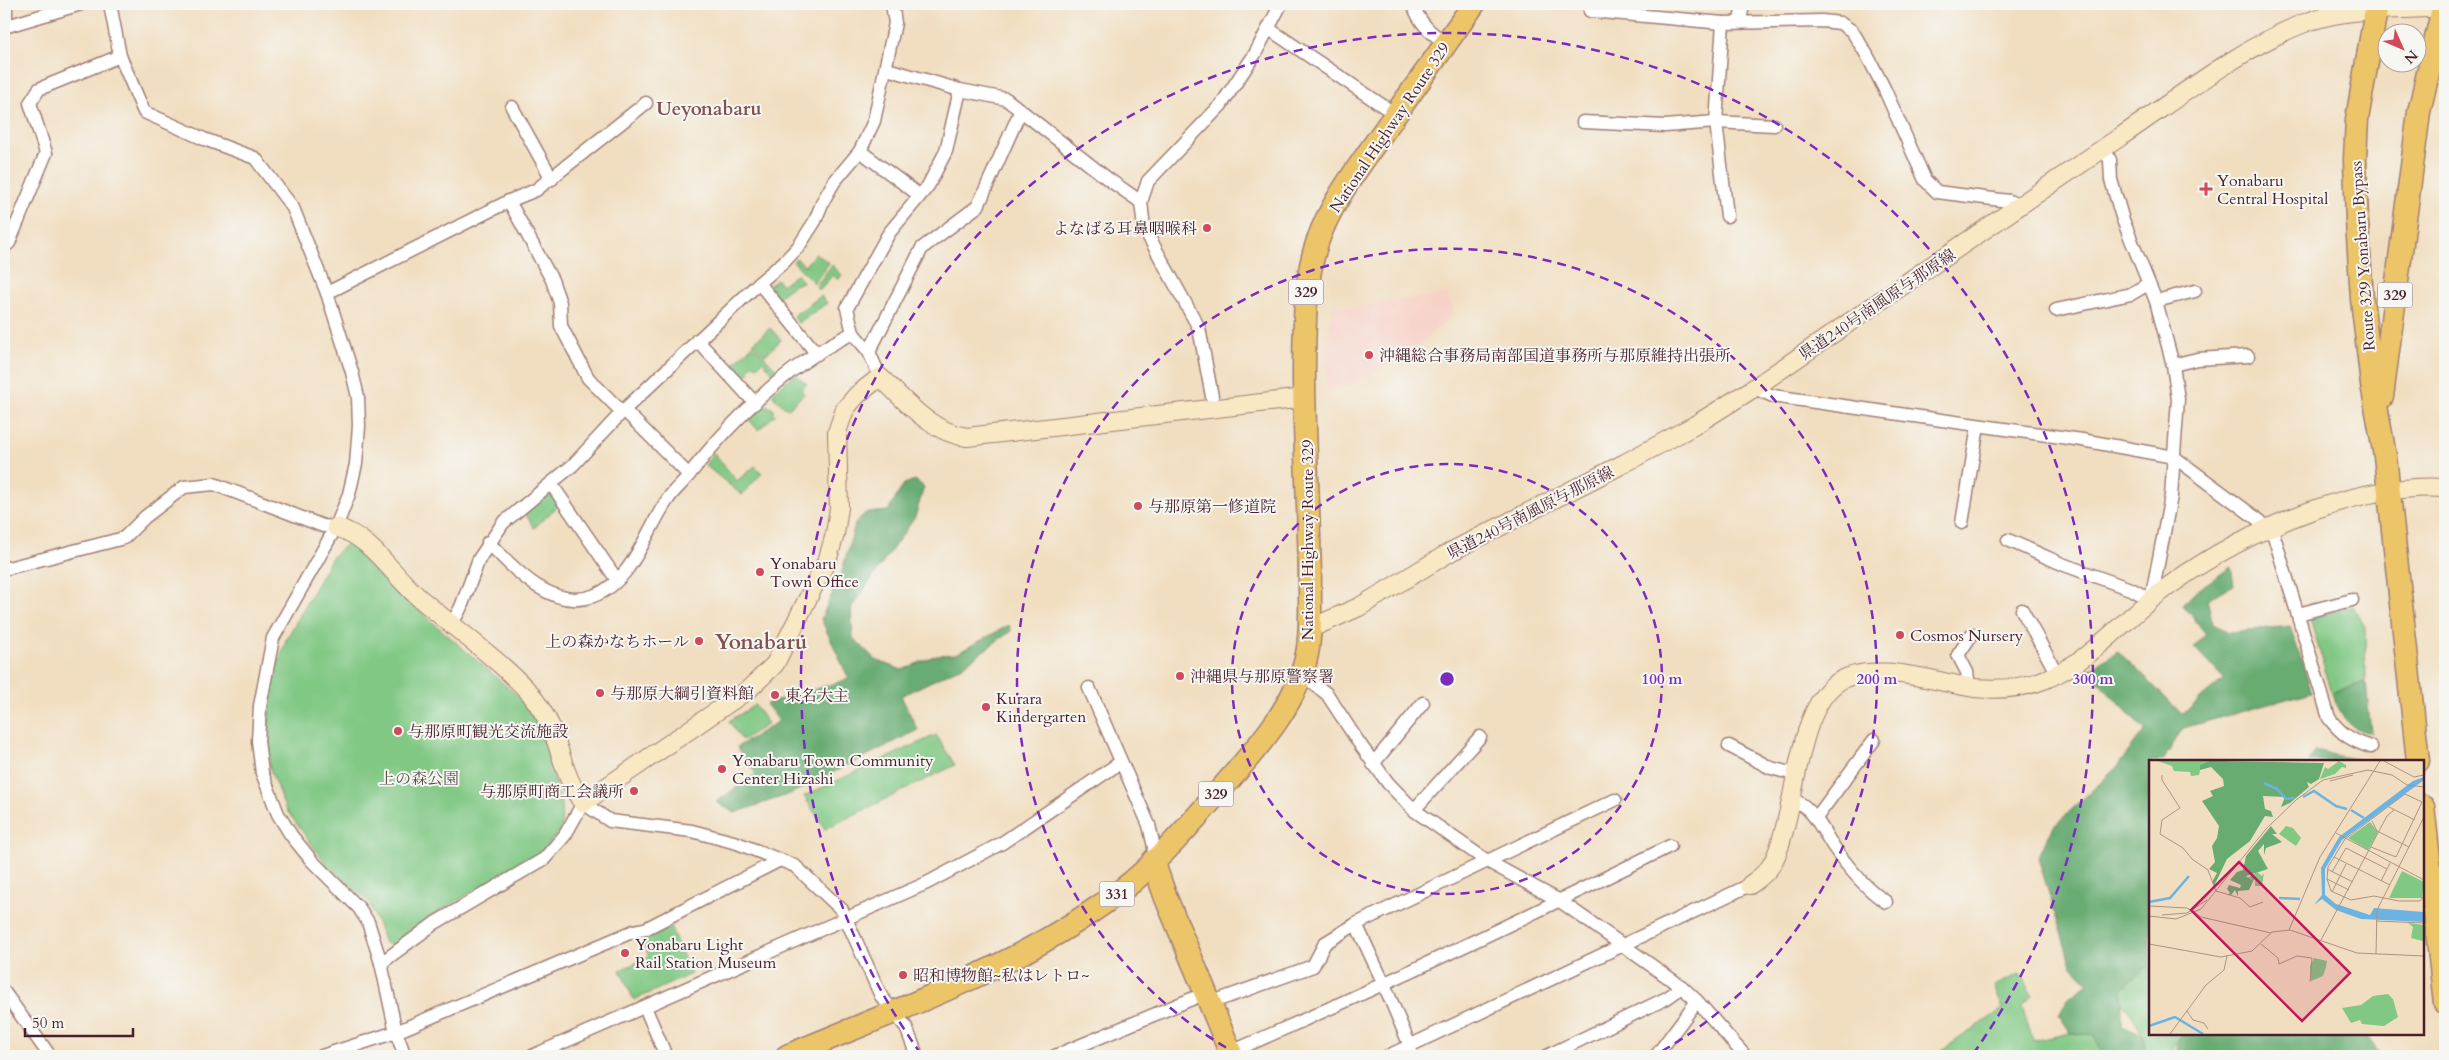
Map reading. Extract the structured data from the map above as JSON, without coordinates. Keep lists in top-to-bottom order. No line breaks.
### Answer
{"streets":{"highway":["National Highway Route 329","Route 329 Yonabaru Bypass","329","331"],"street":["県道240号南風原与那原線"]},"crossings":[["National Highway Route 329","県道240号南風原与那原線"],["National Highway Route 329","331"],["Route 329 Yonabaru Bypass","県道240号南風原与那原線"]],"districts":["Ueyonabaru","Yonabaru"],"parks":["上の森公園"],"places":{"health":["Yonabaru Central Hospital"],"other":["よなばる耳鼻咽喉科","沖縄総合事務局南部国道事務所与那原維持出張所","与那原第一修道院","Yonabaru Town Office","Cosmos Nursery","上の森かなちホール","沖縄県与那原警察署","与那原大綱引資料館","東名大主","Kurara Kindergarten","与那原町観光交流施設","Yonabaru Town Community Center Hizashi","与那原町商工会議所","Yonabaru Light Rail Station Museum","昭和博物館~私はレトロ~"]},"scale_bar":"50 m","north":"bottom right","rings":["100 m","200 m","300 m"]}
